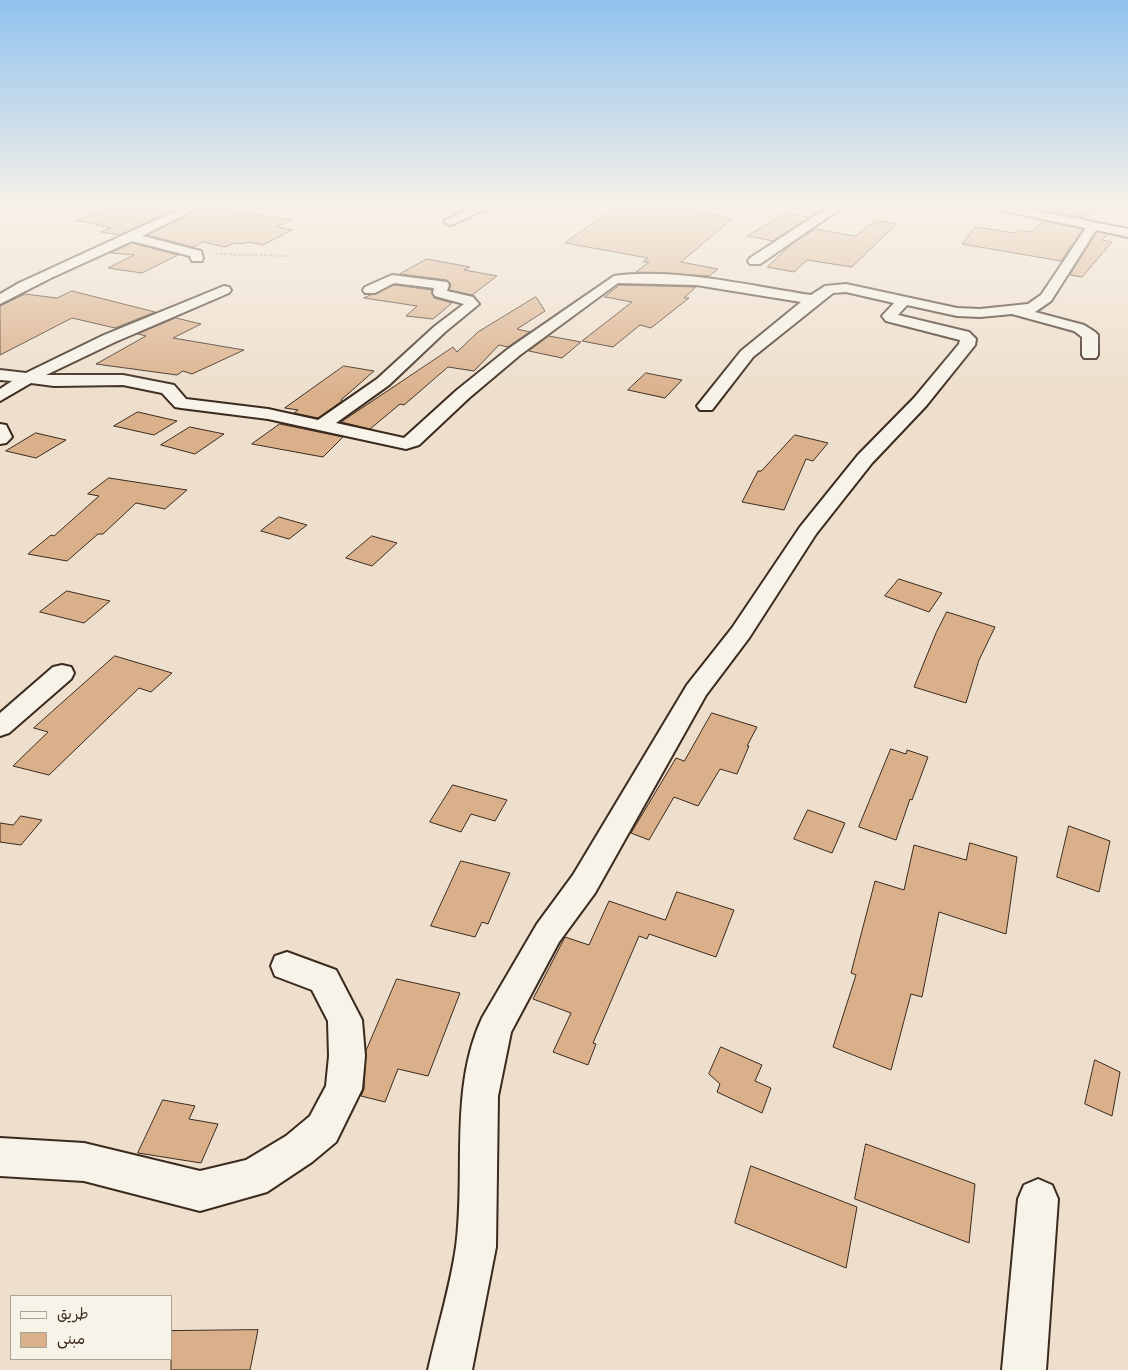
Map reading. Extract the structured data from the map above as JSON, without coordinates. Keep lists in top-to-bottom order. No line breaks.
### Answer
{"legend":["طريق","مبنى"]}
